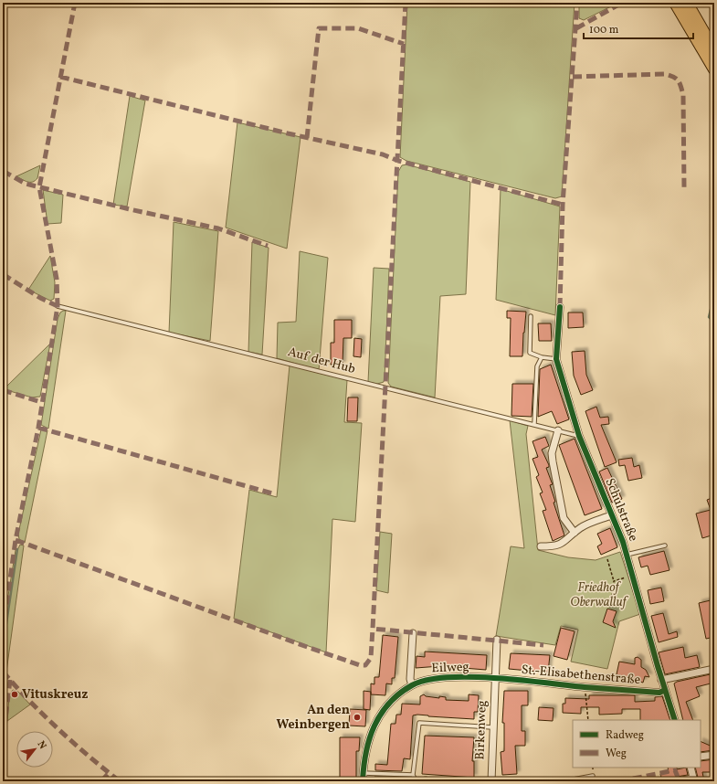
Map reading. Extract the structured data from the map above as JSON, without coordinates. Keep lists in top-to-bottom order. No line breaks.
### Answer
{"streets":{"street":["Schulstraße","Eilweg","St.-Elisabethenstraße","Birkenweg"],"lane":["Auf der Hub"]},"crossings":[["Auf der Hub","Schulstraße"],["Schulstraße","St.-Elisabethenstraße"],["Eilweg","St.-Elisabethenstraße"],["Eilweg","Birkenweg"],["St.-Elisabethenstraße","Birkenweg"]],"parks":["Friedhof Oberwalluf"],"places":["Vituskreuz","An den Weinbergen"],"legend":["Radweg","Weg"],"scale_bar":"100 m","north":"top right"}
